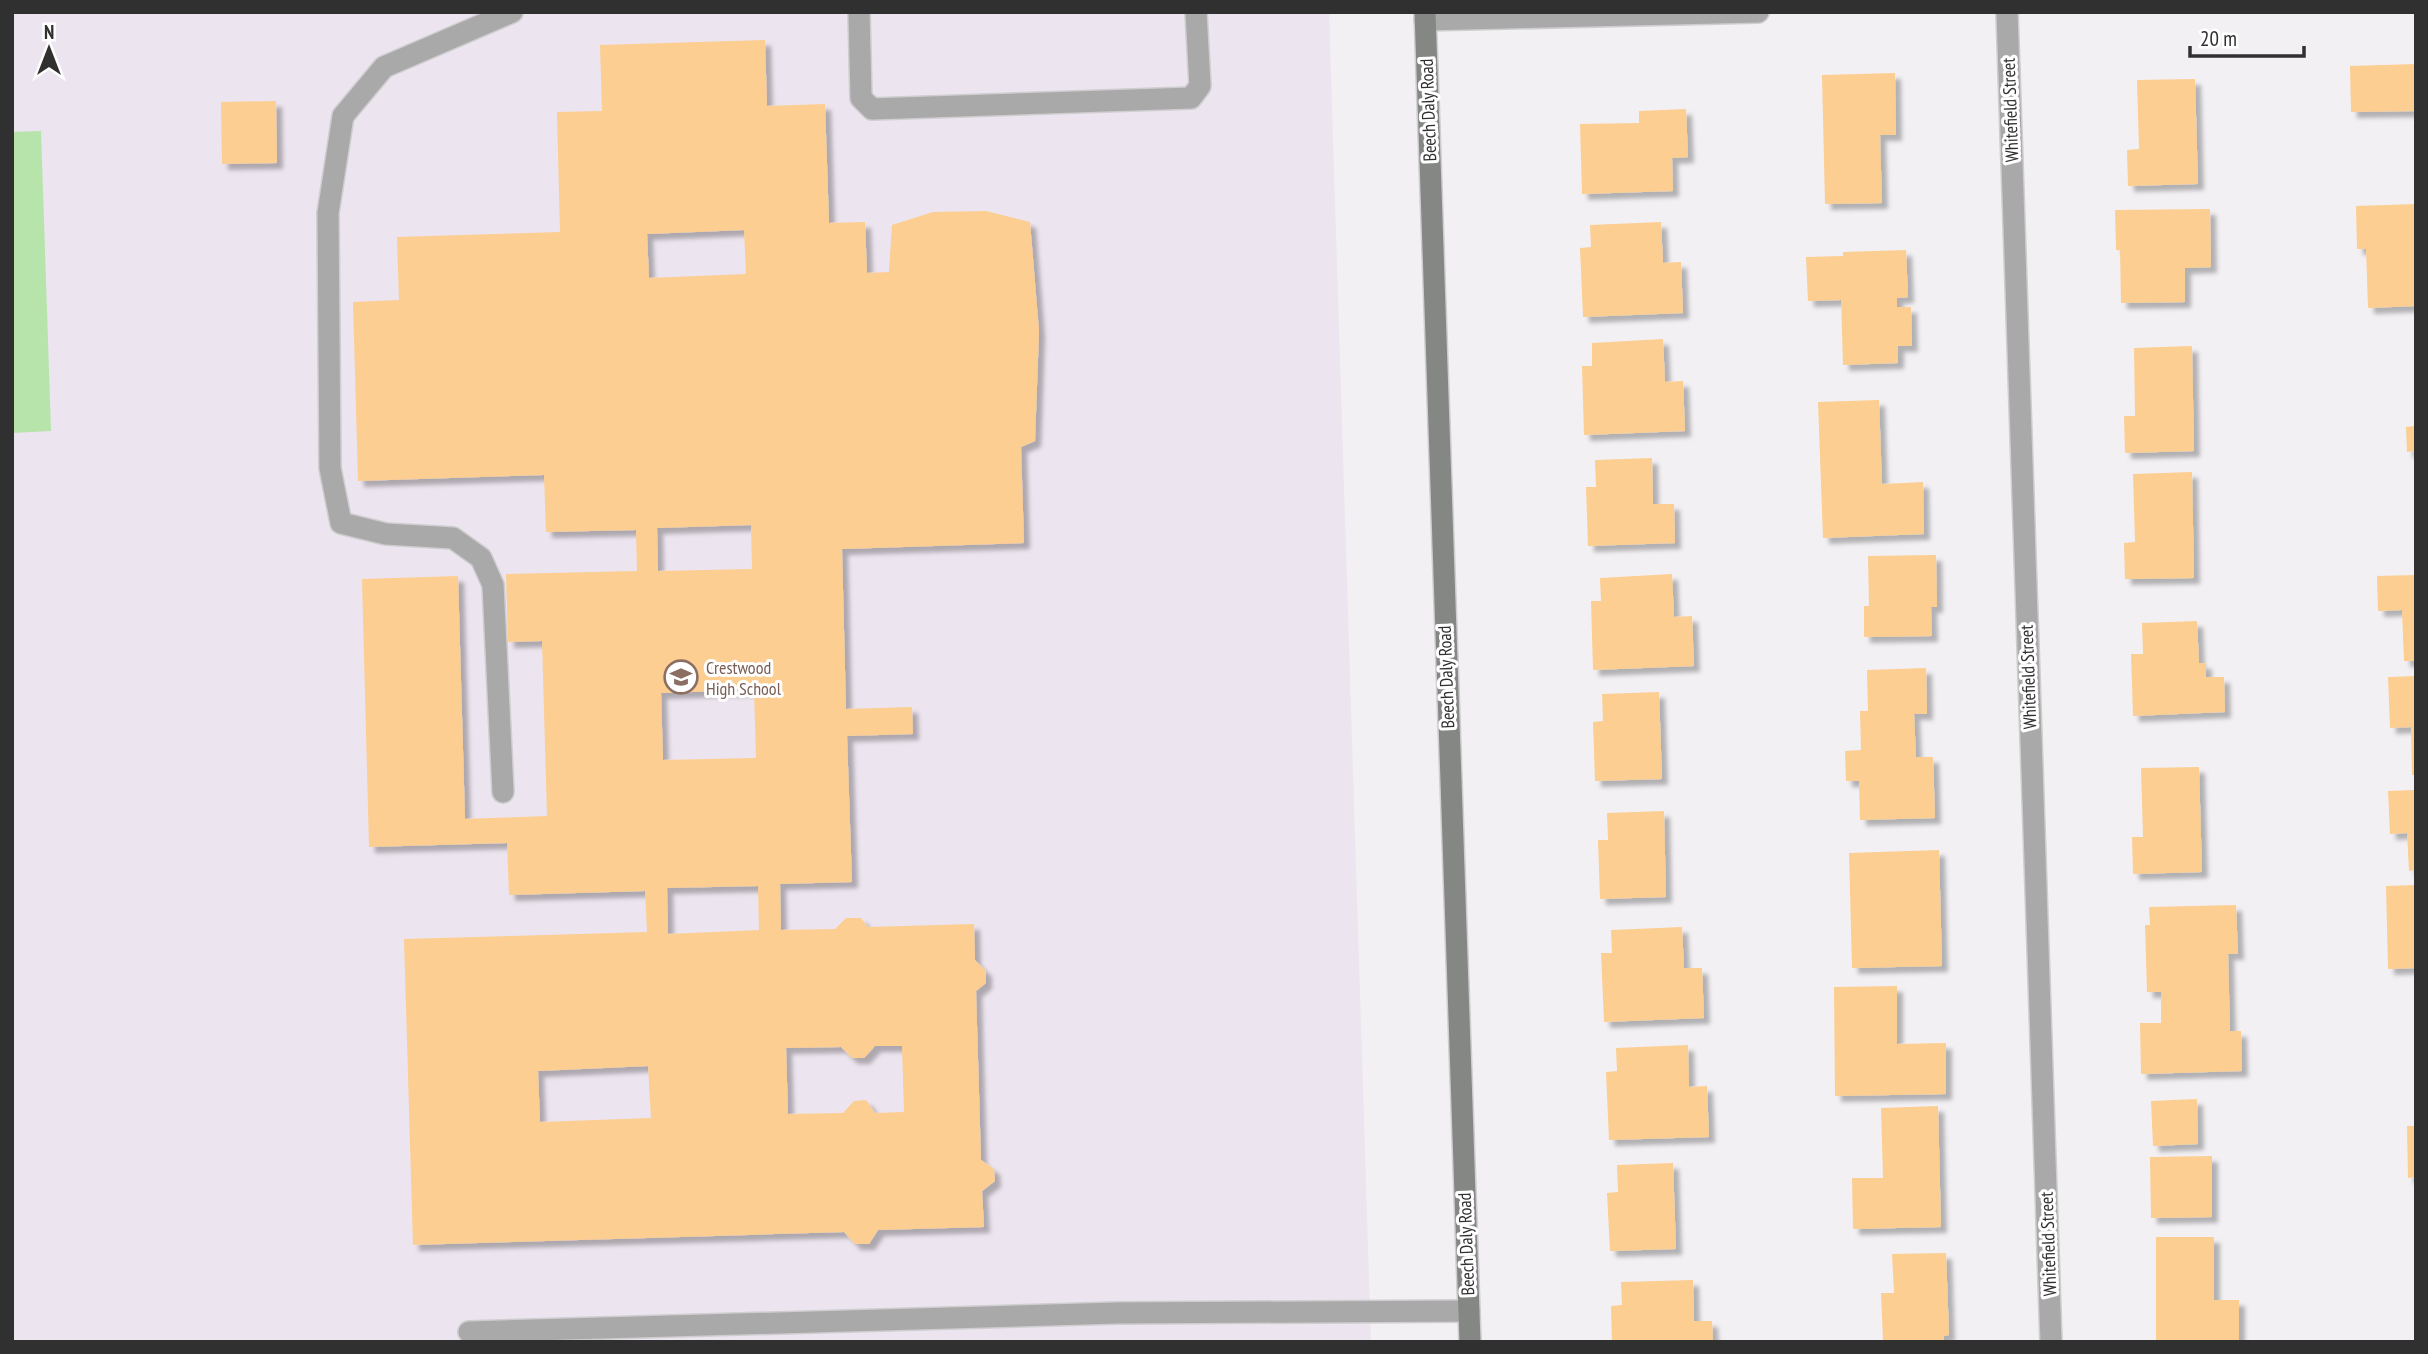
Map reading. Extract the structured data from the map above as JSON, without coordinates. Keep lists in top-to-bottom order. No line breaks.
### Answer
{"streets":{"main road":["Beech Daly Road"],"street":["Whitefield Street"]},"places":{"school or university":["Crestwood High School"]},"scale_bar":"20 m","north":"top"}
